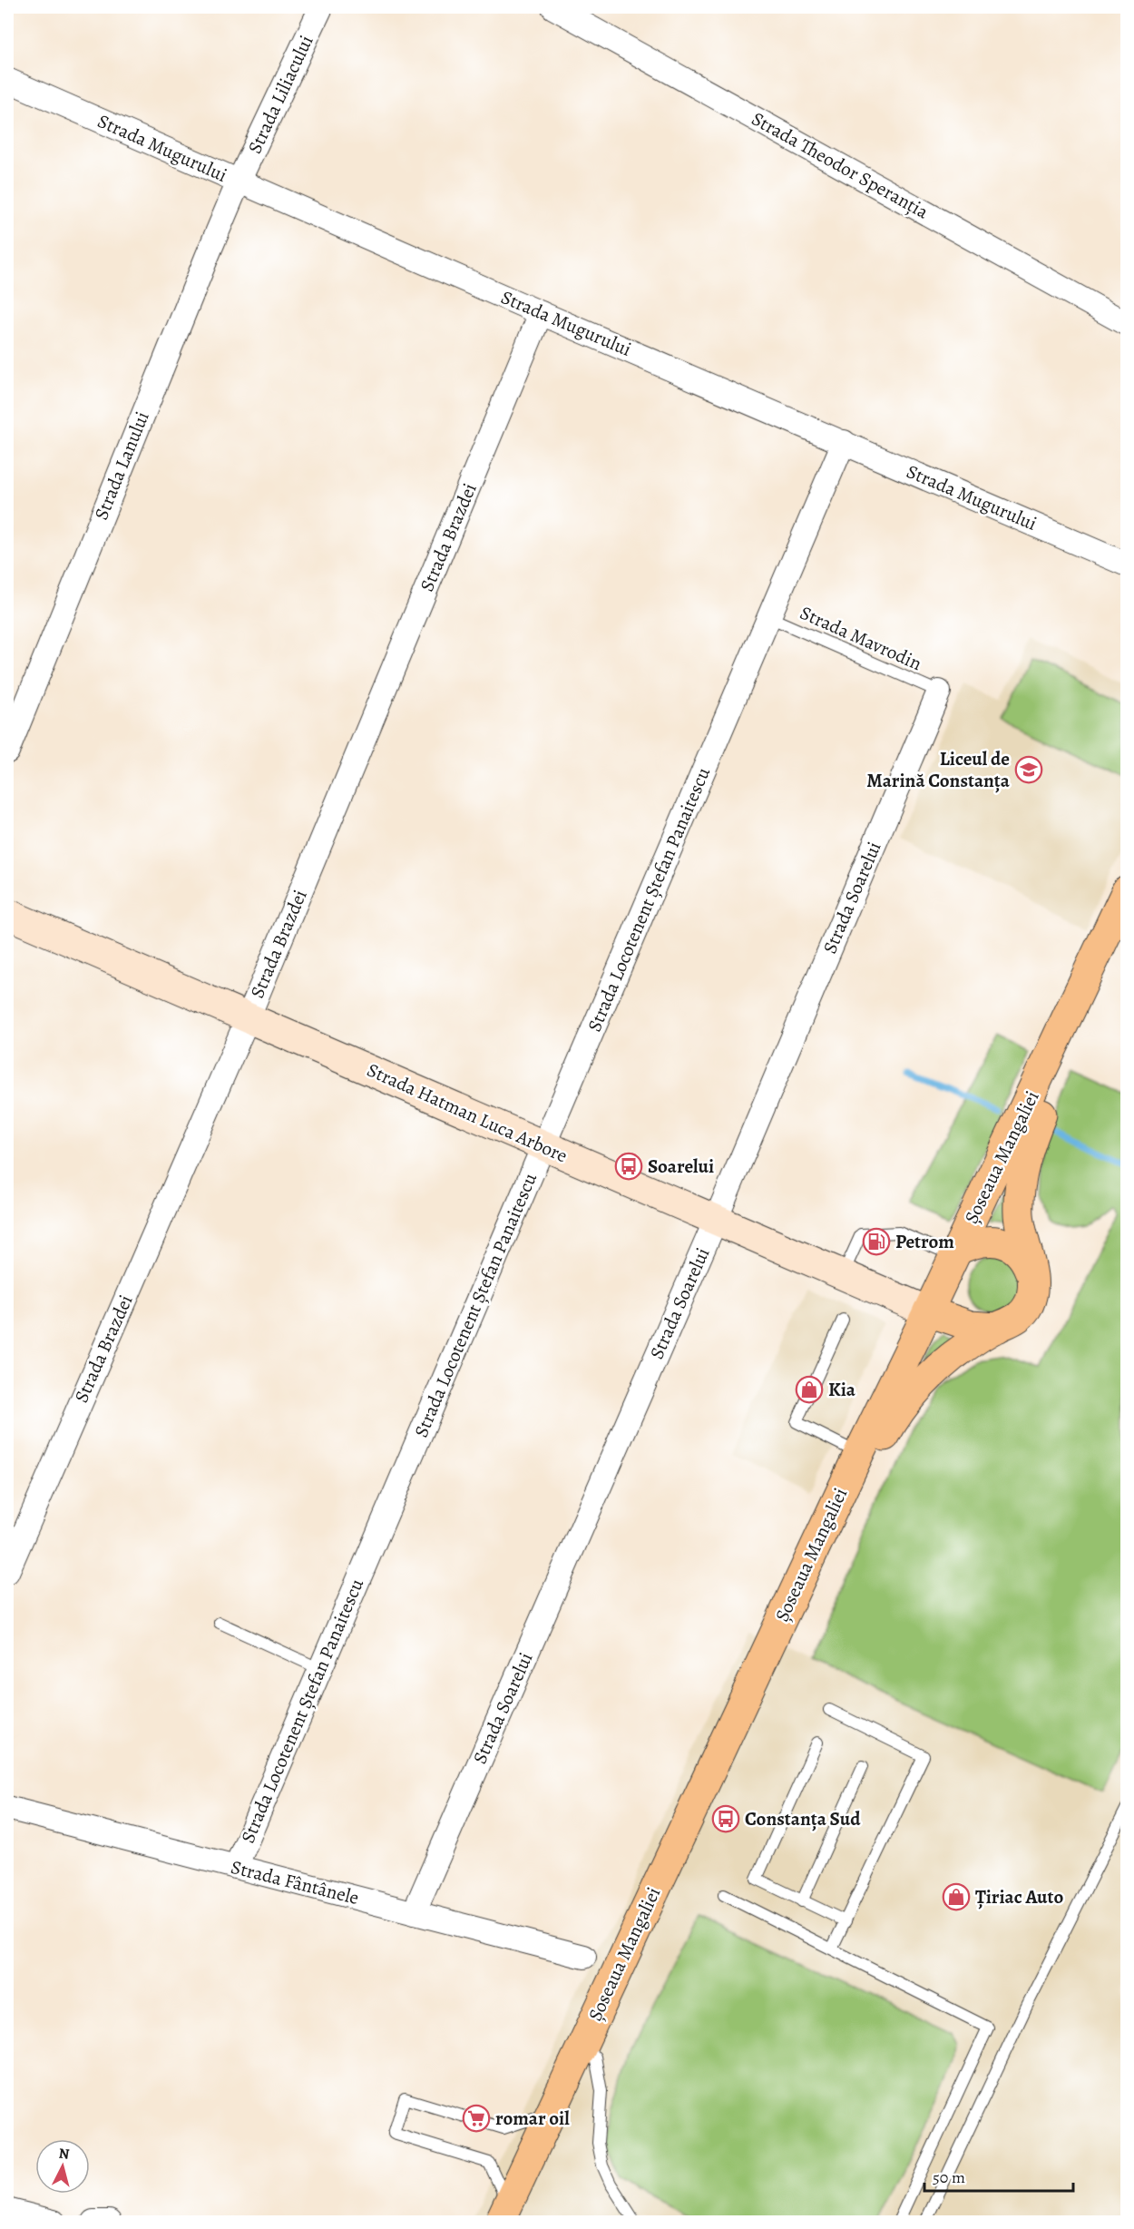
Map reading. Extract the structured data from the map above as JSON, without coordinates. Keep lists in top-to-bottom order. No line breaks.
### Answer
{"streets":{"main road":["Șoseaua Mangaliei"],"street":["Strada Liliacului","Strada Mugurului","Strada Theodor Speranția","Strada Lanului","Strada Brazdei","Strada Soarelui","Strada Locotenent Ștefan Panaitescu","Strada Hatman Luca Arbore","Strada Fântânele"],"lane":["Strada Mavrodin"]},"crossings":[["Strada Liliacului","Strada Mugurului"],["Strada Liliacului","Strada Lanului"],["Strada Mugurului","Strada Lanului"],["Strada Mugurului","Strada Brazdei"],["Strada Mugurului","Strada Locotenent Ștefan Panaitescu"],["Strada Brazdei","Strada Hatman Luca Arbore"],["Strada Mavrodin","Strada Soarelui"],["Strada Mavrodin","Strada Locotenent Ștefan Panaitescu"],["Strada Soarelui","Strada Hatman Luca Arbore"],["Strada Soarelui","Strada Fântânele"],["Strada Locotenent Ștefan Panaitescu","Strada Hatman Luca Arbore"],["Strada Locotenent Ștefan Panaitescu","Strada Fântânele"],["Strada Hatman Luca Arbore","Șoseaua Mangaliei"]],"places":{"school or university":["Liceul de Marină Constanța"],"bus stop":["Soarelui","Constanța Sud"],"fuel station":["Petrom"],"shop":["Kia","Țiriac Auto"],"supermarket":["romar oil"]},"scale_bar":"50 m","north":"top"}
